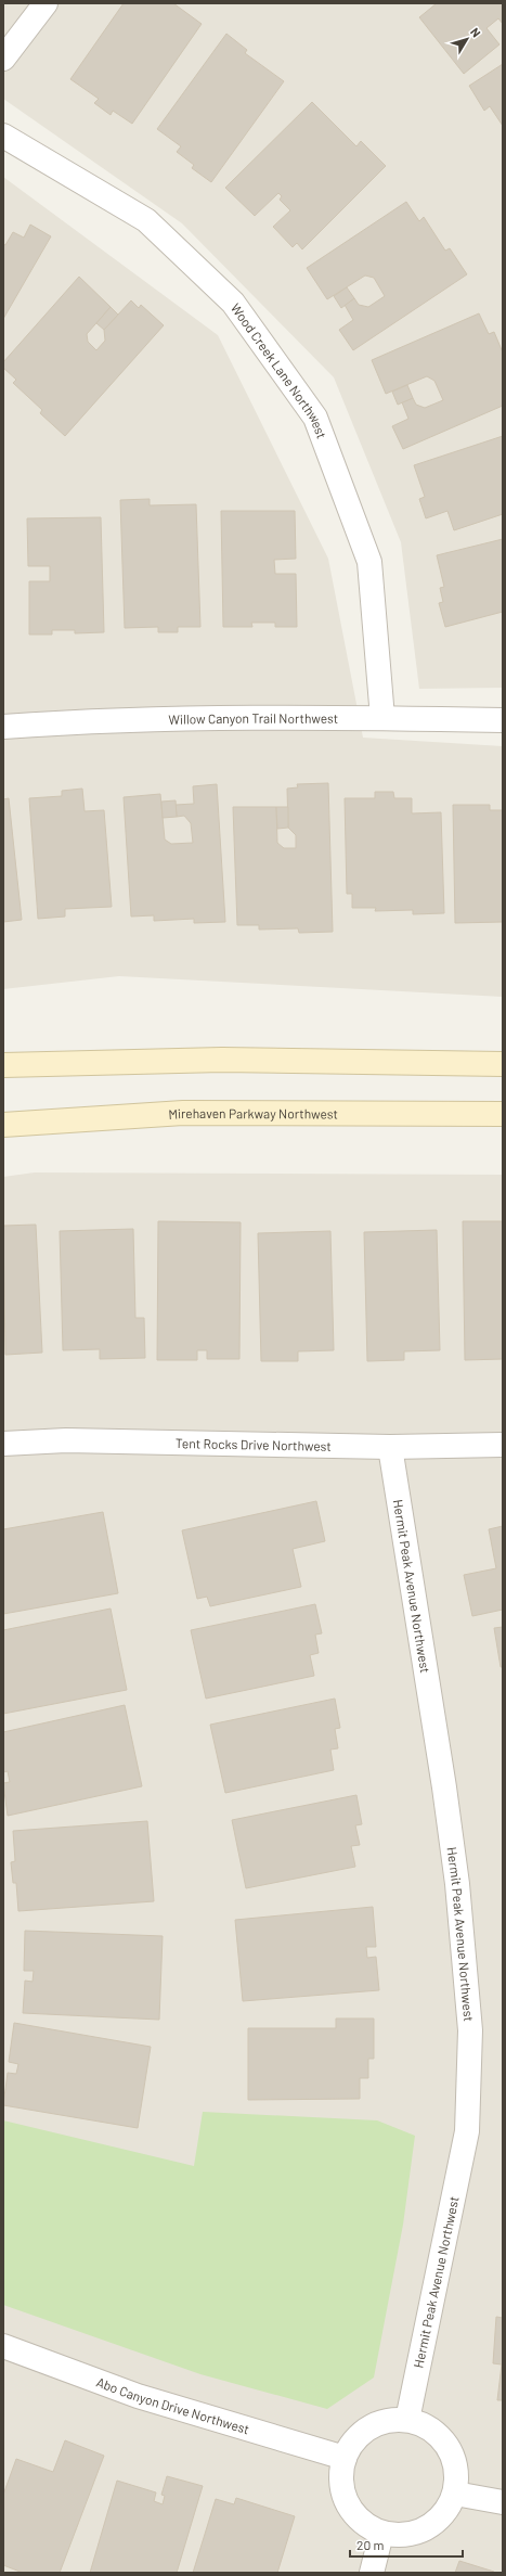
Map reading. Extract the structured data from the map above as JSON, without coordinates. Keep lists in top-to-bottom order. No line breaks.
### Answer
{"streets":{"street":["Wood Creek Lane Northwest","Willow Canyon Trail Northwest","Mirehaven Parkway Northwest","Tent Rocks Drive Northwest","Hermit Peak Avenue Northwest","Abo Canyon Drive Northwest"]},"crossings":[["Wood Creek Lane Northwest","Willow Canyon Trail Northwest"],["Tent Rocks Drive Northwest","Hermit Peak Avenue Northwest"],["Hermit Peak Avenue Northwest","Abo Canyon Drive Northwest"]],"scale_bar":"20 m","north":"top right"}
